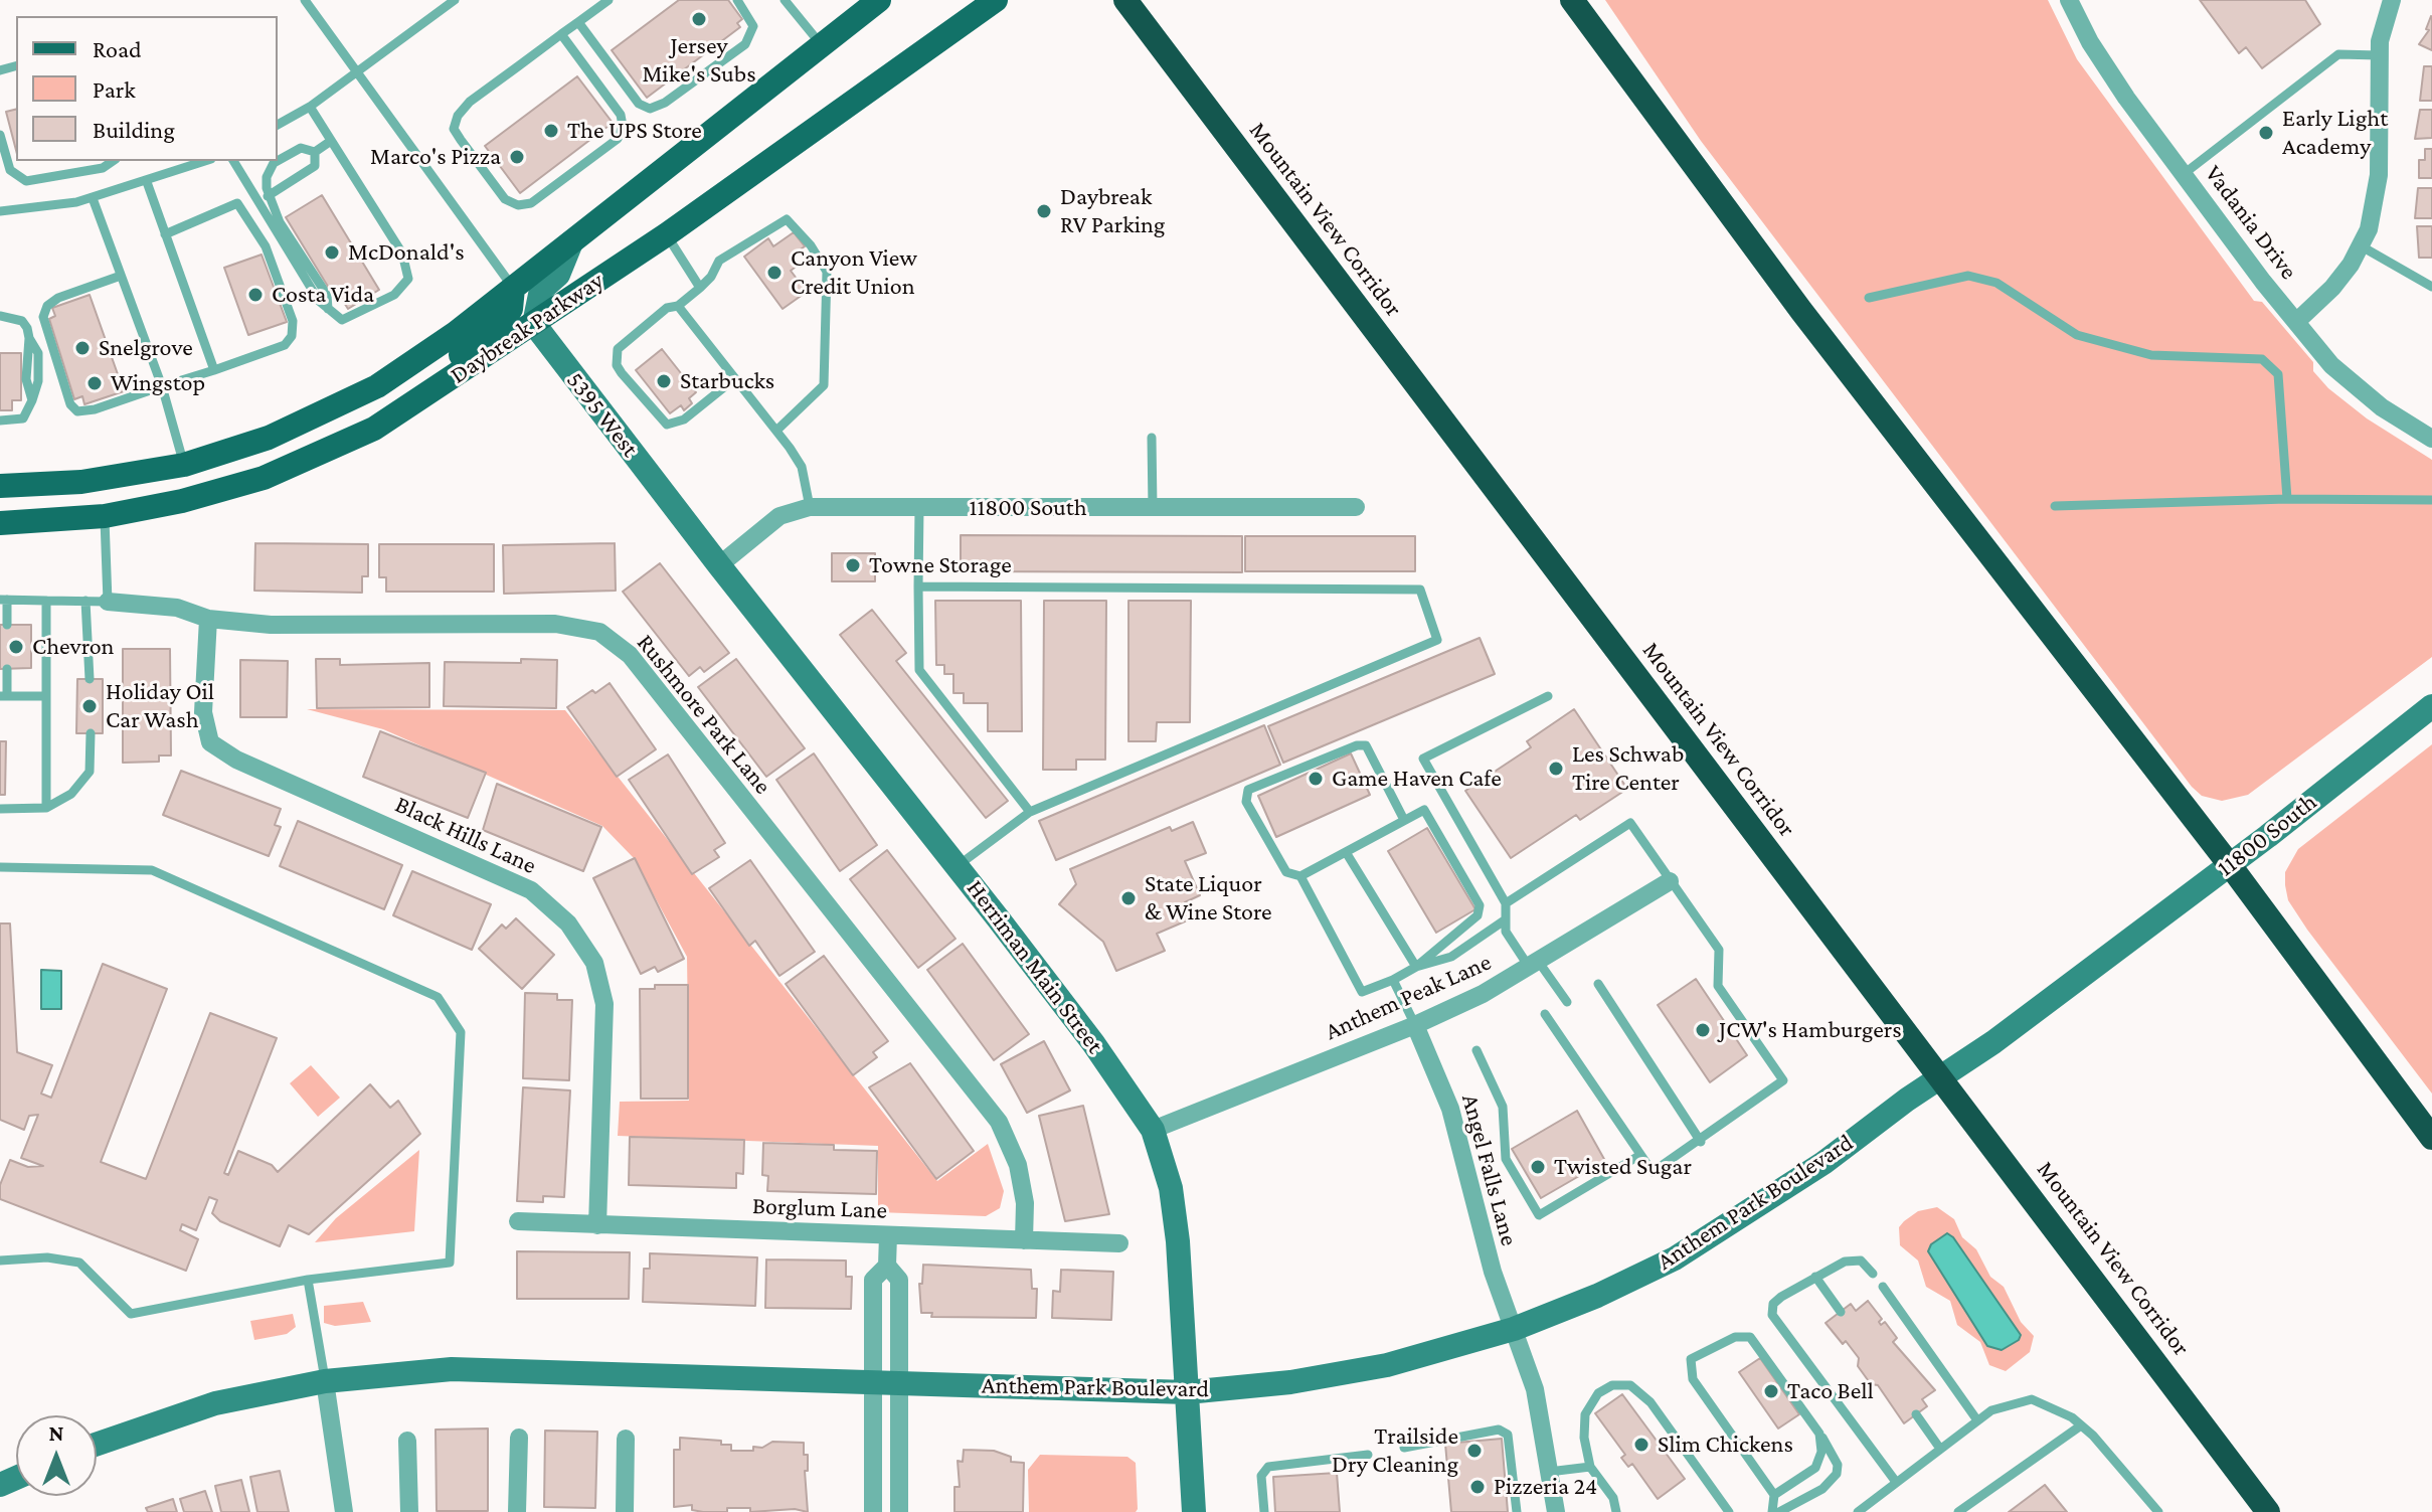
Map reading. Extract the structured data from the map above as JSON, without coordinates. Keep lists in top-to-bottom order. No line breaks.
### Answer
{"streets":{"highway":["Mountain View Corridor"],"main road":["Daybreak Parkway","5395 West","11800 South","Herriman Main Street","Anthem Park Boulevard"],"street":["Vadania Drive","Rushmore Park Lane","Black Hills Lane","Anthem Peak Lane","Angel Falls Lane","Borglum Lane"]},"crossings":[["Mountain View Corridor","Anthem Park Boulevard"],["Daybreak Parkway","5395 West"],["5395 West","Herriman Main Street"],["11800 South","Herriman Main Street"],["11800 South","Anthem Park Boulevard"],["Rushmore Park Lane","Black Hills Lane"],["Rushmore Park Lane","Borglum Lane"],["Black Hills Lane","Borglum Lane"],["Herriman Main Street","Anthem Peak Lane"],["Herriman Main Street","Anthem Park Boulevard"],["Anthem Peak Lane","Angel Falls Lane"],["Angel Falls Lane","Anthem Park Boulevard"]],"places":["Jersey Mike's Subs","The UPS Store","Early Light Academy","Marco's Pizza","Daybreak RV Parking","McDonald's","Canyon View Credit Union","Costa Vida","Snelgrove","Starbucks","Wingstop","Towne Storage","Chevron","Holiday Oil Car Wash","Les Schwab Tire Center","Game Haven Cafe","State Liquor & Wine Store","JCW's Hamburgers","Twisted Sugar","Taco Bell","Slim Chickens","Trailside Dry Cleaning","Pizzeria 24"],"legend":["Road","Park","Building"],"north":"top"}
